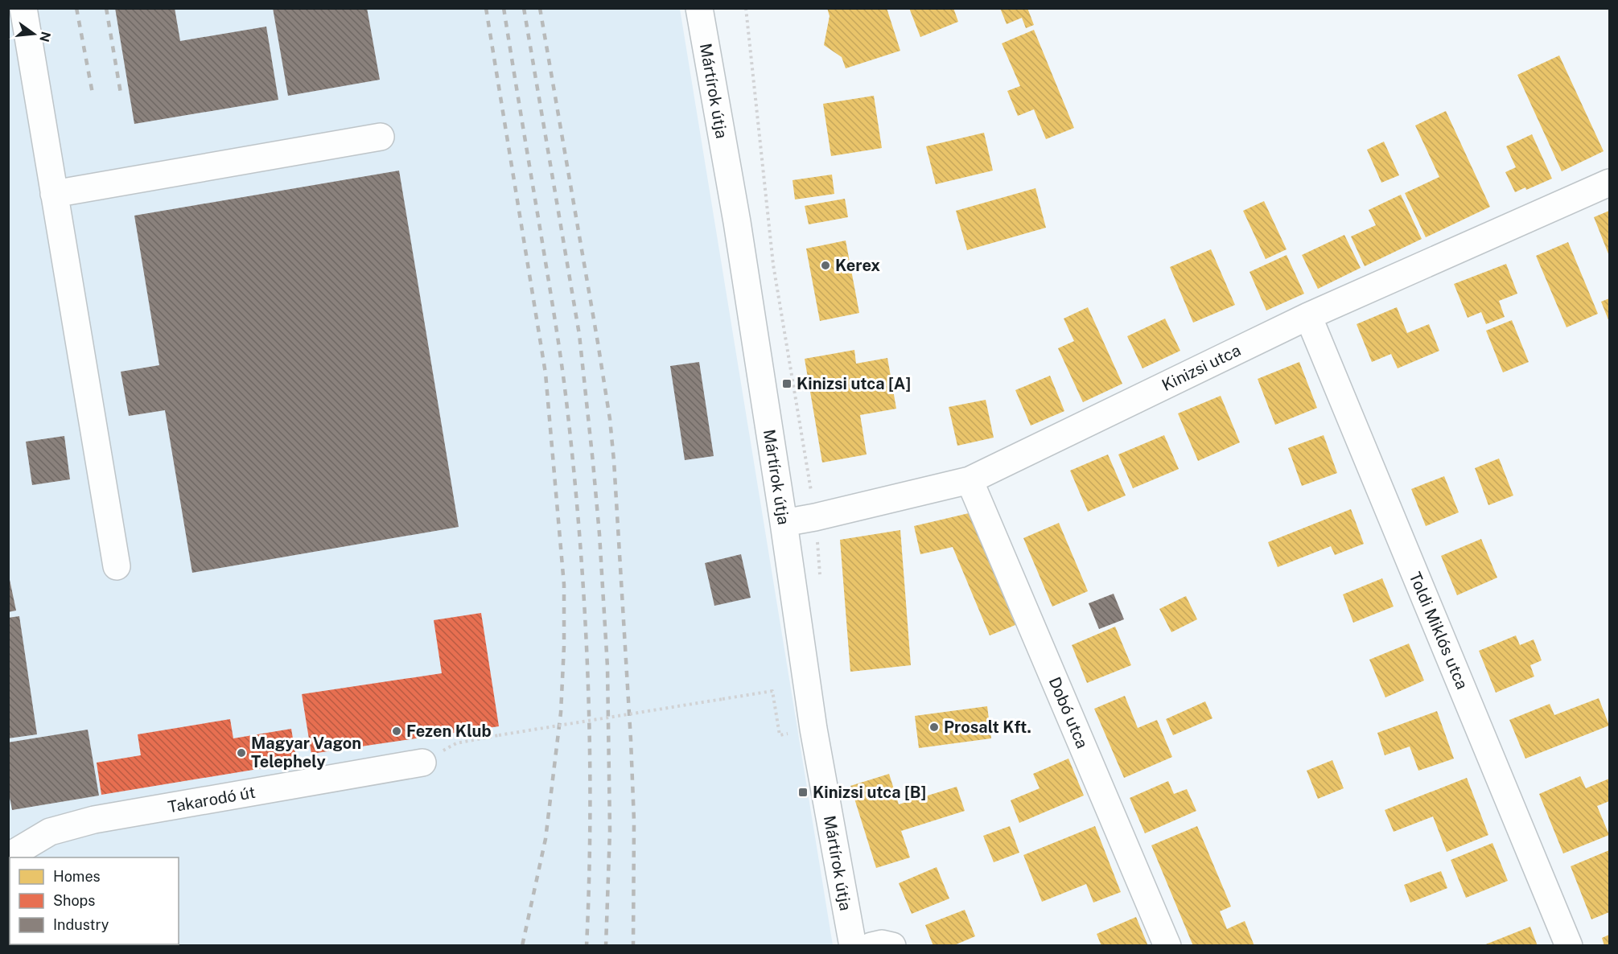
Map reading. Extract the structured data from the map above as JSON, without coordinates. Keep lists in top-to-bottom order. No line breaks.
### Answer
{"streets":{"street":["Mártírok útja","Kinizsi utca","Toldi Miklós utca","Dobó utca","Takarodó út"]},"crossings":[["Mártírok útja","Kinizsi utca"],["Kinizsi utca","Toldi Miklós utca"],["Kinizsi utca","Dobó utca"]],"places":{"other":["Kerex","Prosalt Kft.","Fezen Klub","Magyar Vagon Telephely"],"transit":["Kinizsi utca [A]","Kinizsi utca [B]"]},"legend":["Homes","Shops","Industry"],"north":"right"}
